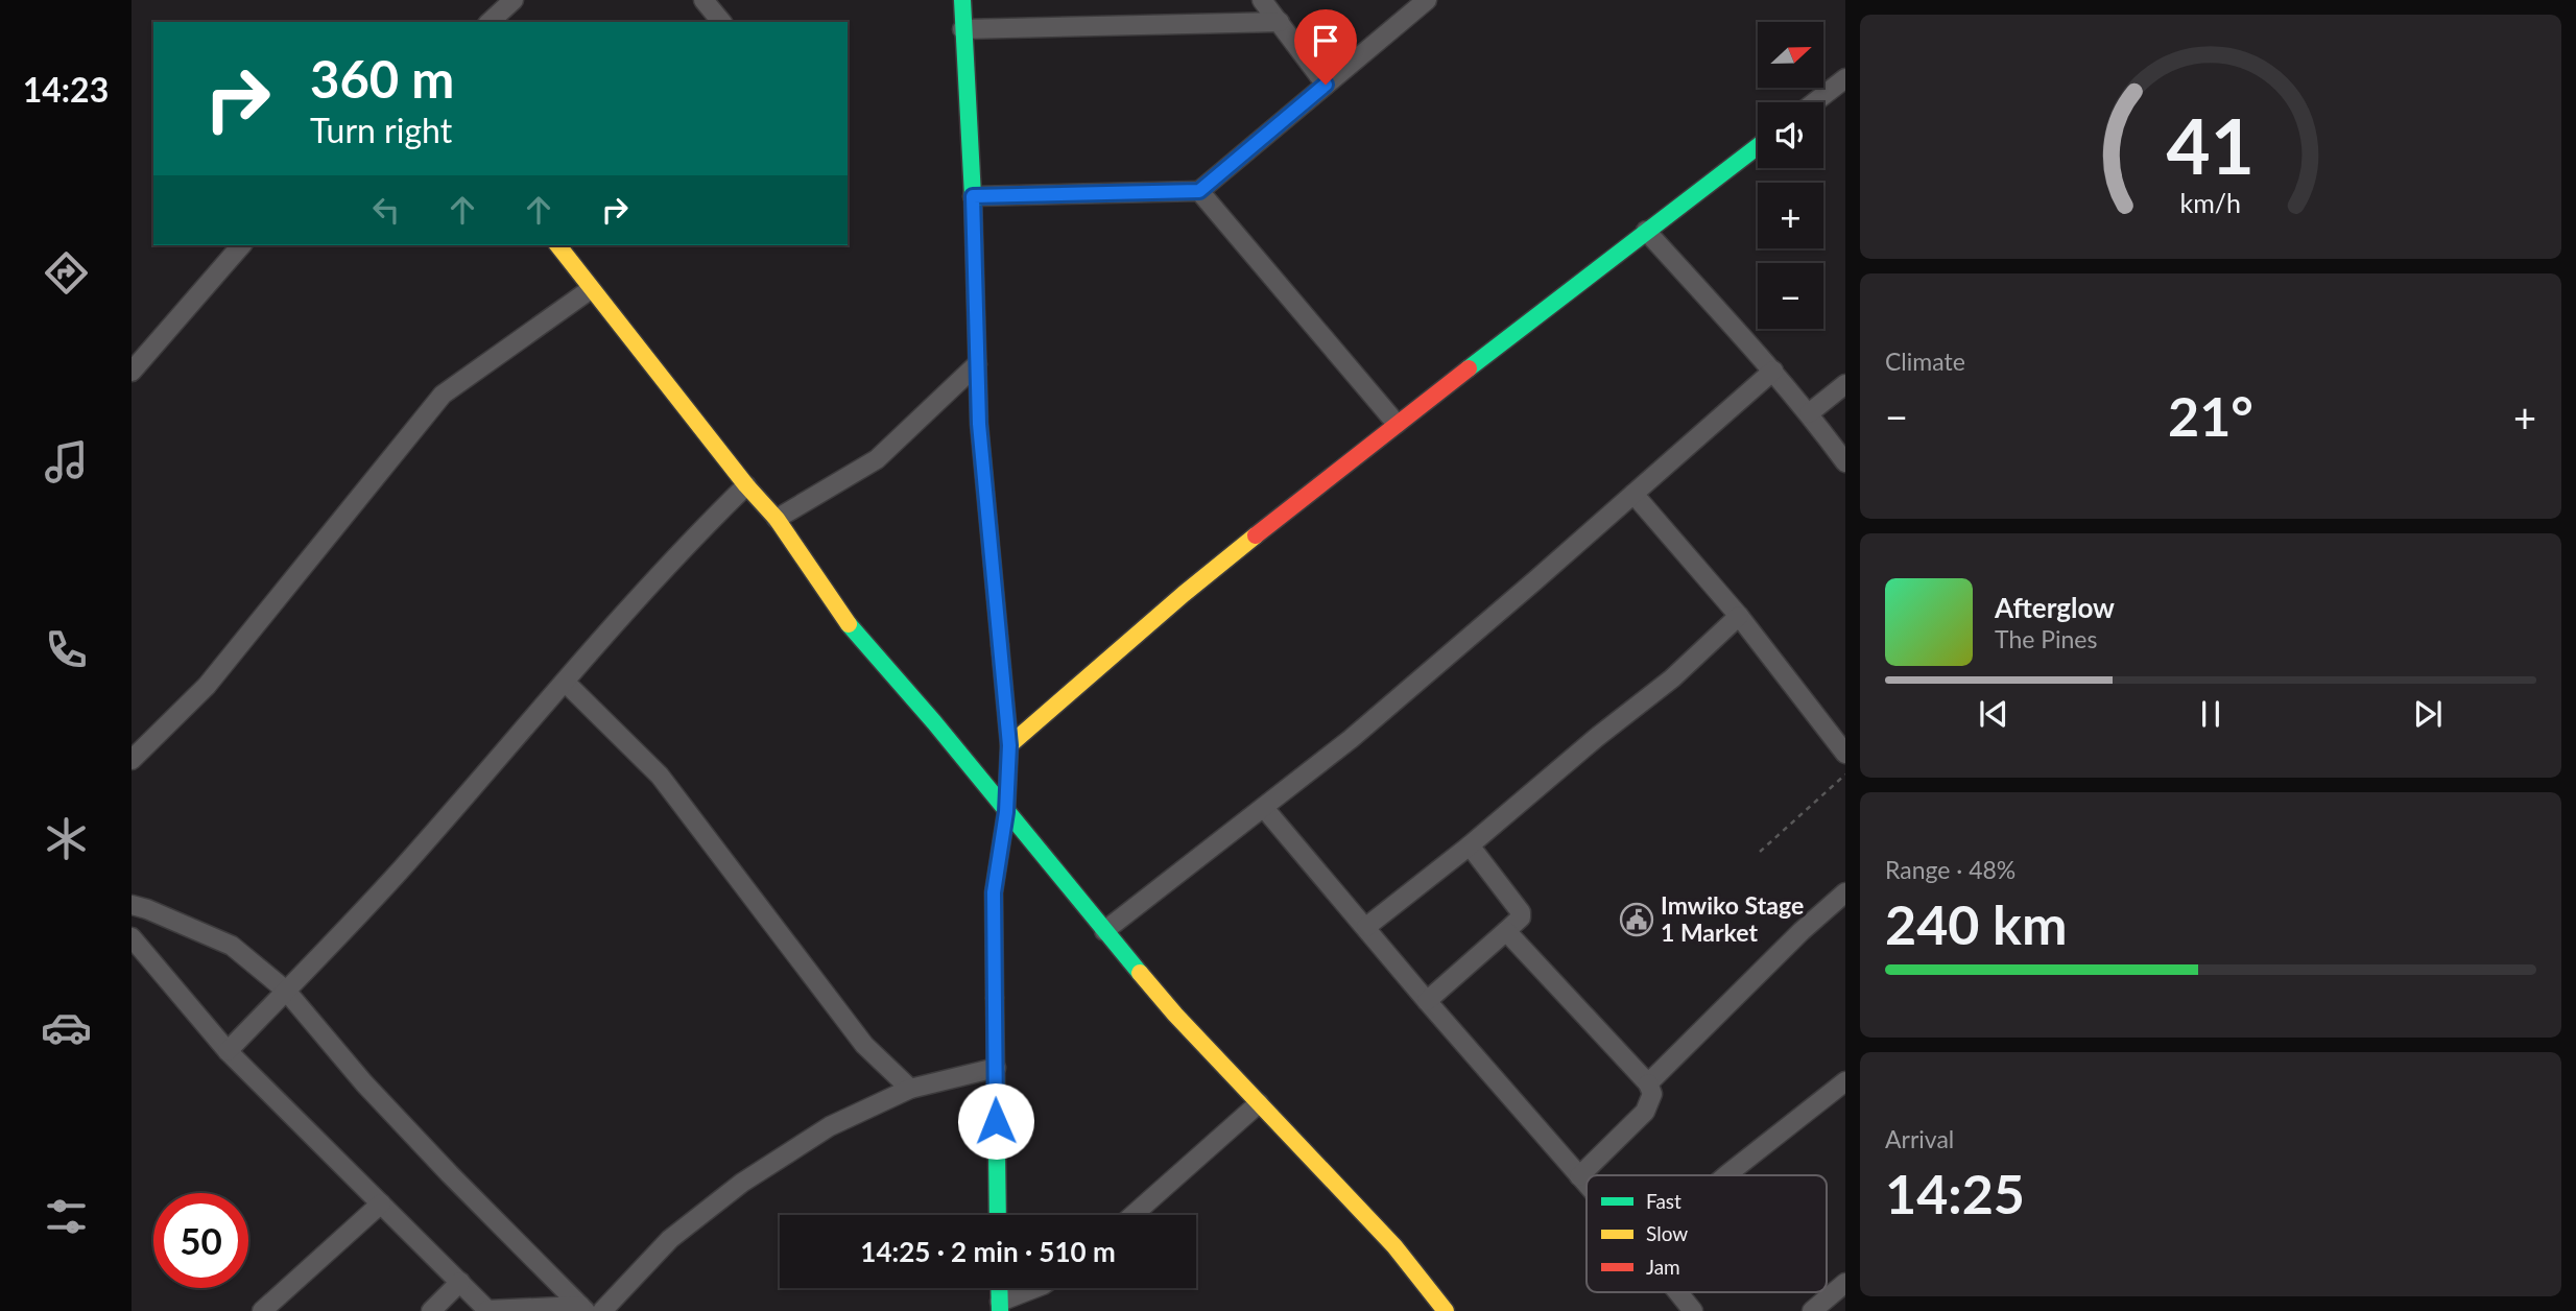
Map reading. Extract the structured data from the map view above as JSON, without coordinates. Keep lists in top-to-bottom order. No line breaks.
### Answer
{"places":{"public building":["Imwiko Stage 1 Market"]},"legend":["Fast","Slow","Jam"],"north":"right","page":{"tabs":"14:23","map_buttons":["+","−"],"turn":["360 m","Turn right"],"tile":["Climate",["Range · 48%","240 km"],["Arrival","14:25"]],"heat":["−","21°","+"],"song":["Afterglow","The Pines"],"limit":"50","trip":"14:25 · 2 min · 510 m","gauge":["41","km/h"]}}
